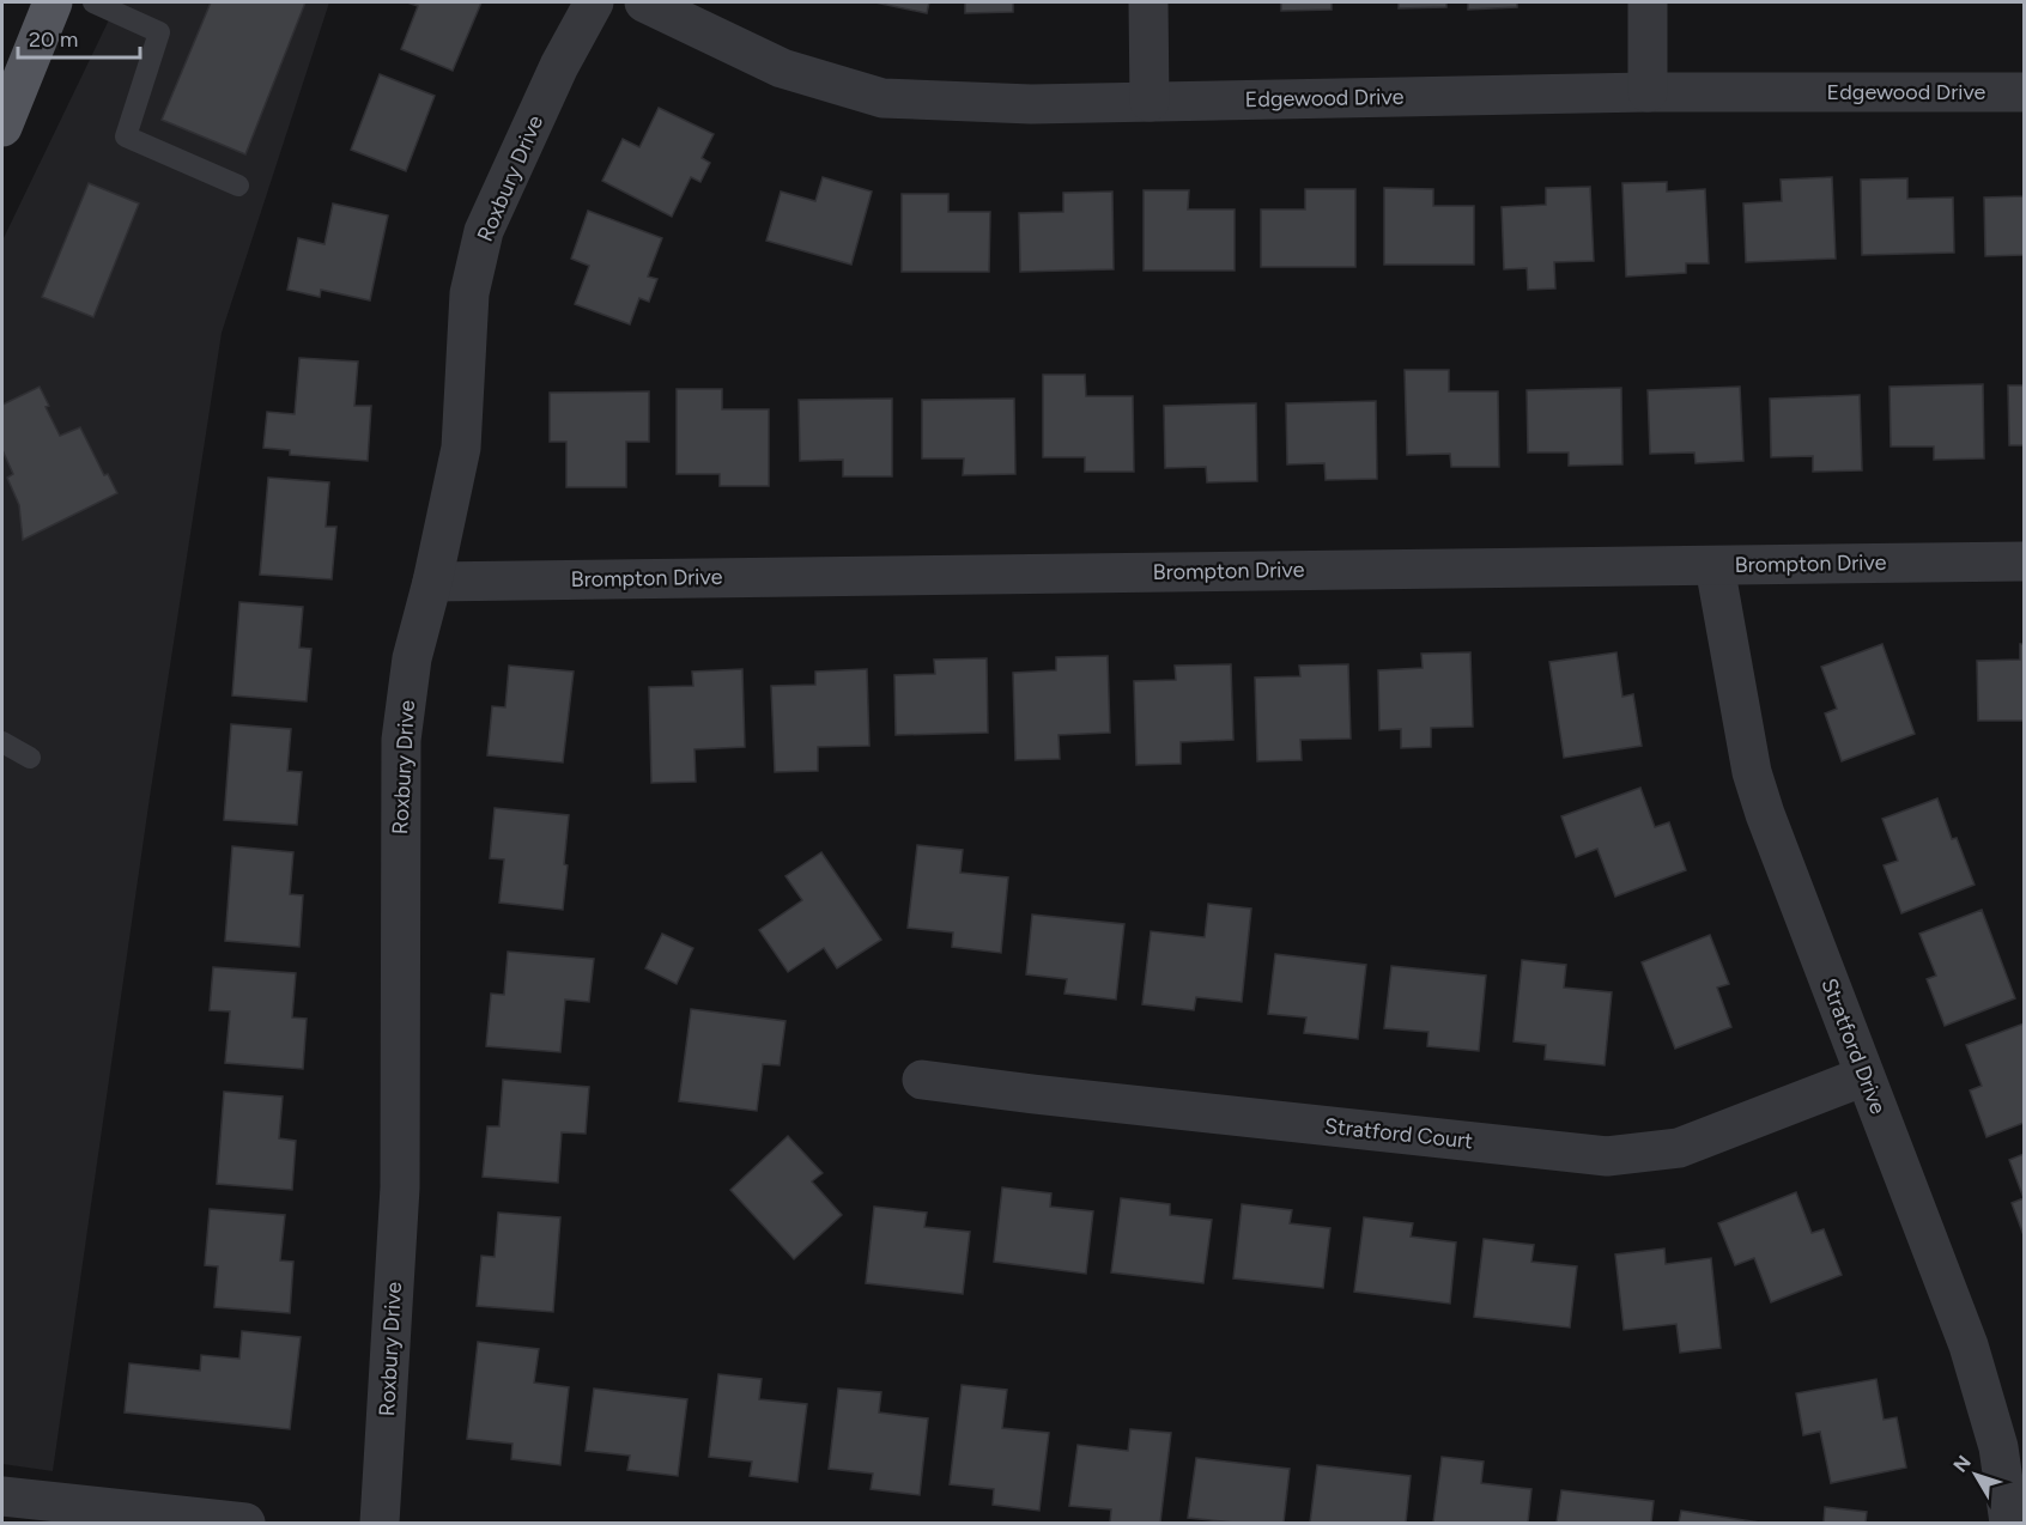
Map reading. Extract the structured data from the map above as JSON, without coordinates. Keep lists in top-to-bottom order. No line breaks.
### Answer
{"streets":{"street":["Edgewood Drive","Roxbury Drive","Brompton Drive","Stratford Drive","Stratford Court"]},"crossings":[["Roxbury Drive","Brompton Drive"],["Brompton Drive","Stratford Drive"],["Stratford Drive","Stratford Court"]],"scale_bar":"20 m","north":"top left"}
